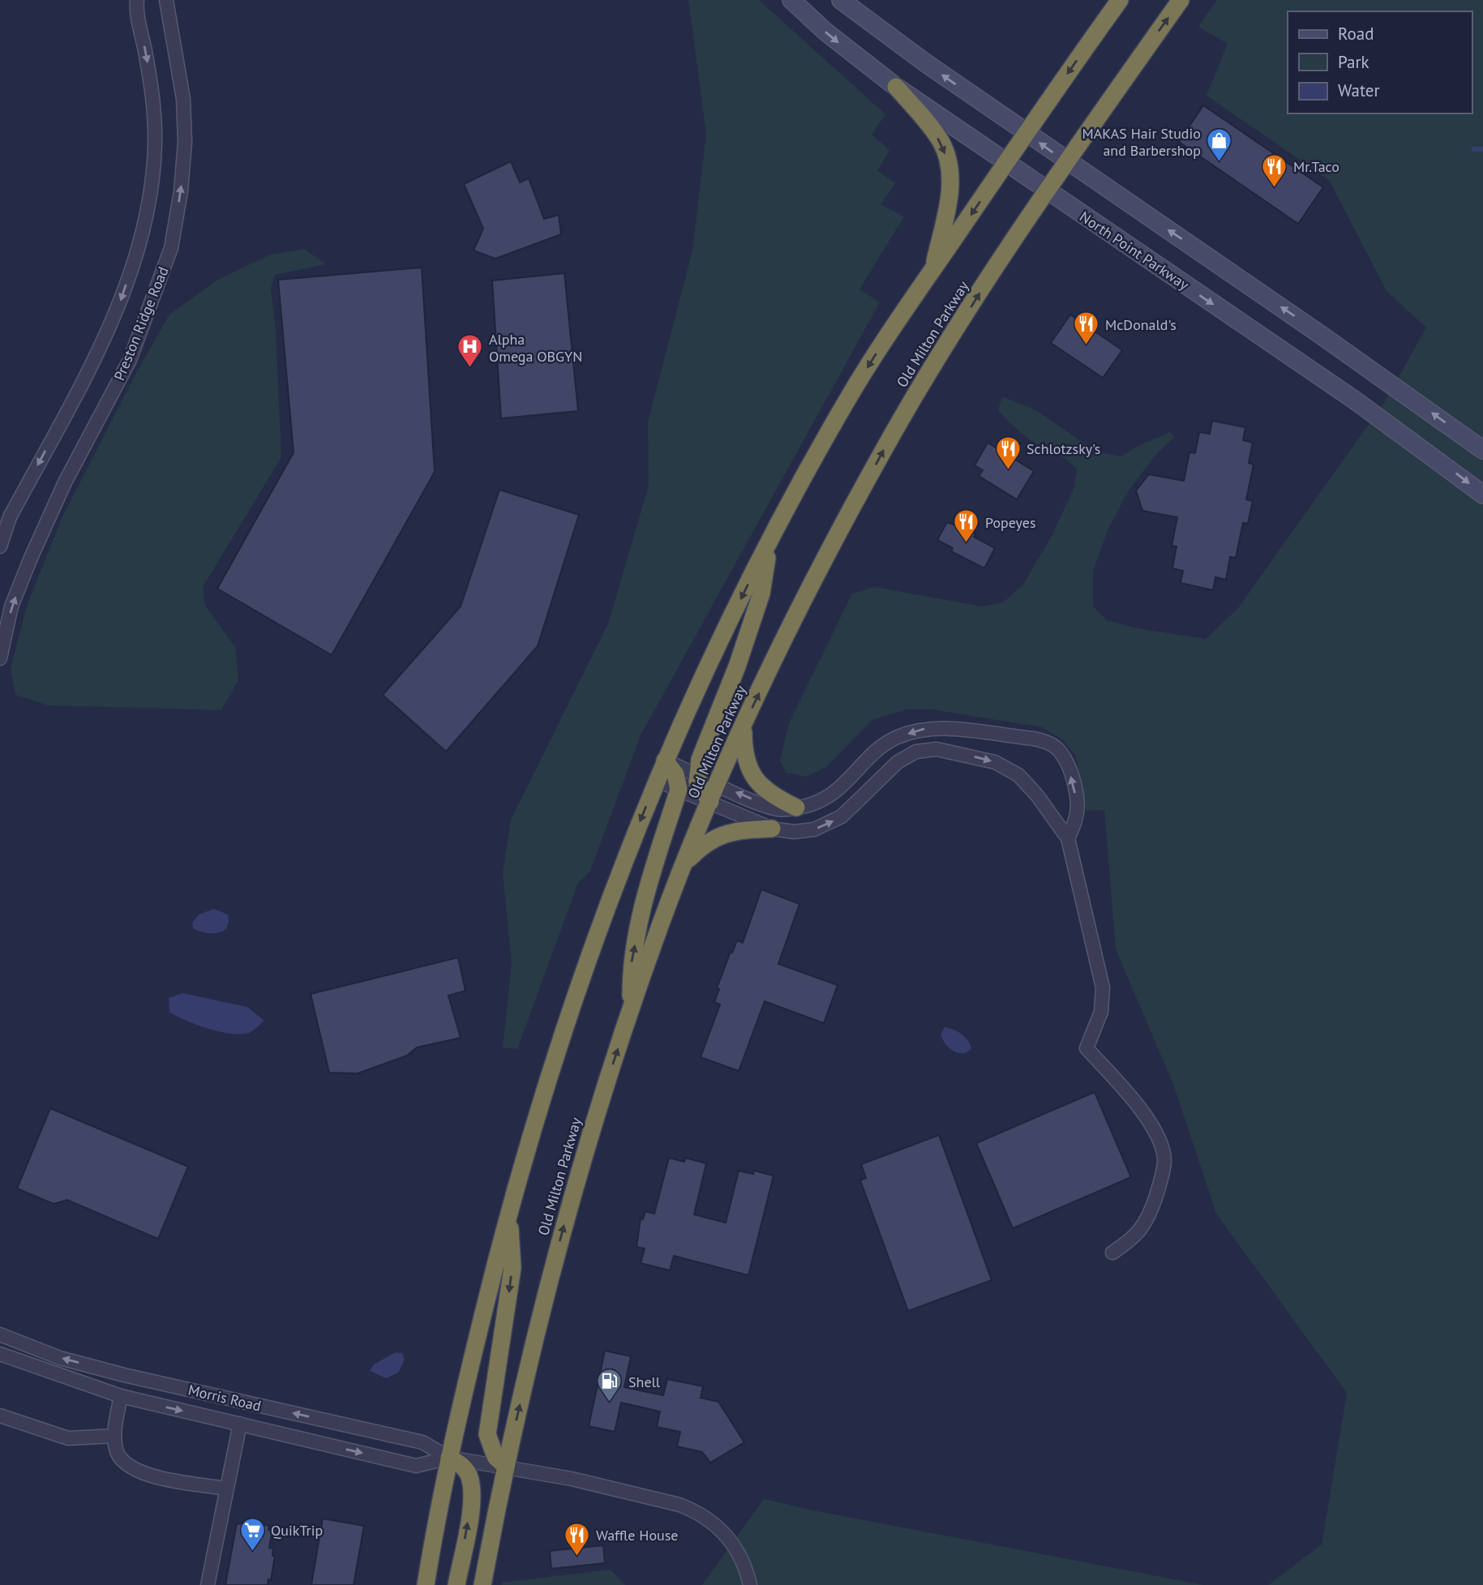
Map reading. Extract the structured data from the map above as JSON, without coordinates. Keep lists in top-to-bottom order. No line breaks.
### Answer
{"streets":{"highway":["Old Milton Parkway"],"street":["North Point Parkway","Preston Ridge Road","Morris Road"]},"crossings":[["North Point Parkway","Old Milton Parkway"],["Old Milton Parkway","Morris Road"]],"places":{"shop":["MAKAS Hair Studio and Barbershop"],"restaurant":["Mr.Taco","McDonald's","Schlotzsky's","Popeyes","Waffle House"],"hospital":["Alpha Omega OBGYN"],"fuel station":["Shell"],"supermarket":["QuikTrip"]},"legend":["Road","Park","Water"]}
